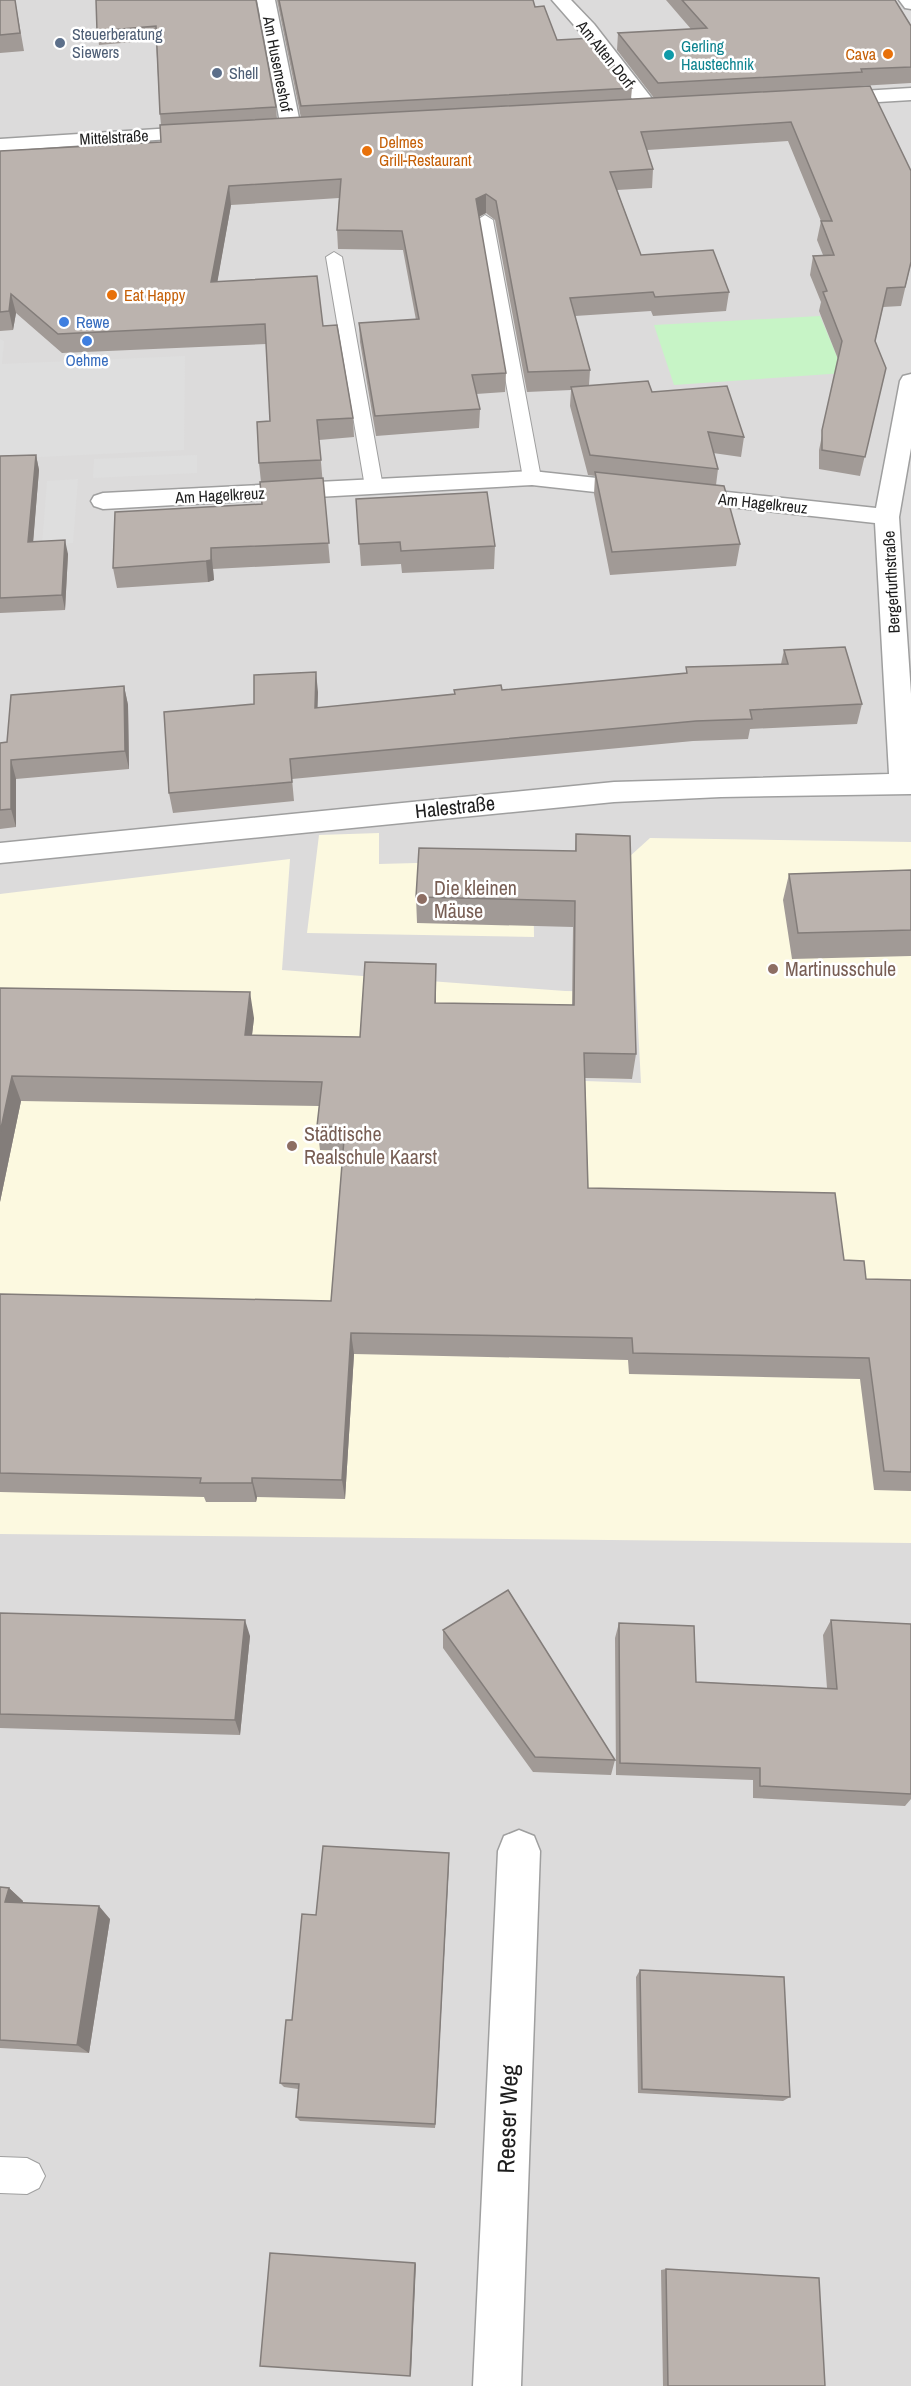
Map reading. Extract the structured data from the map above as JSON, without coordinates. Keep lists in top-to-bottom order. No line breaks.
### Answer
{"streets":{"street":["Am Alten Dorf","Am Husemeshof","Mittelstraße","Am Hagelkreuz","Bergerfurthstraße","Halestraße","Reeser Weg"]},"crossings":[["Am Hagelkreuz","Bergerfurthstraße"],["Bergerfurthstraße","Halestraße"]],"places":["Steuerberatung Siewers","Cava","Gerling Haustechnik","Shell","Delmes Grill-Restaurant","Eat Happy","Rewe","Oehme","Die kleinen Mäuse","Martinusschule","Städtische Realschule Kaarst"]}
